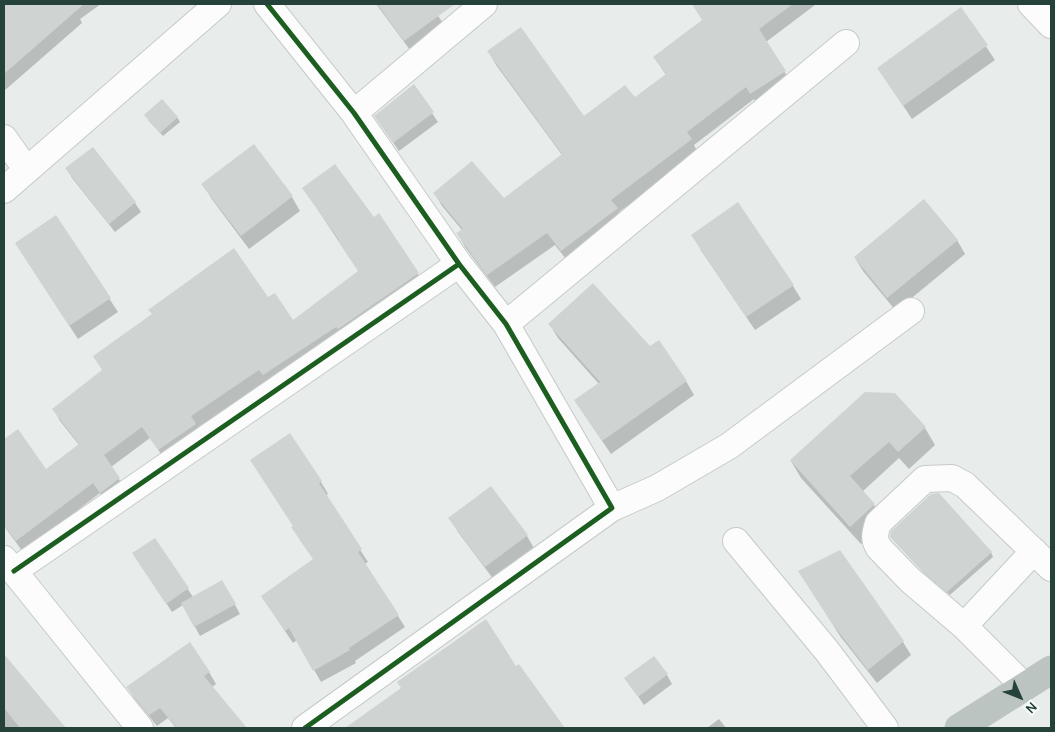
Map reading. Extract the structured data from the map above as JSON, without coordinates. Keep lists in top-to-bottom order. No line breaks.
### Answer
{"north":"bottom right"}
